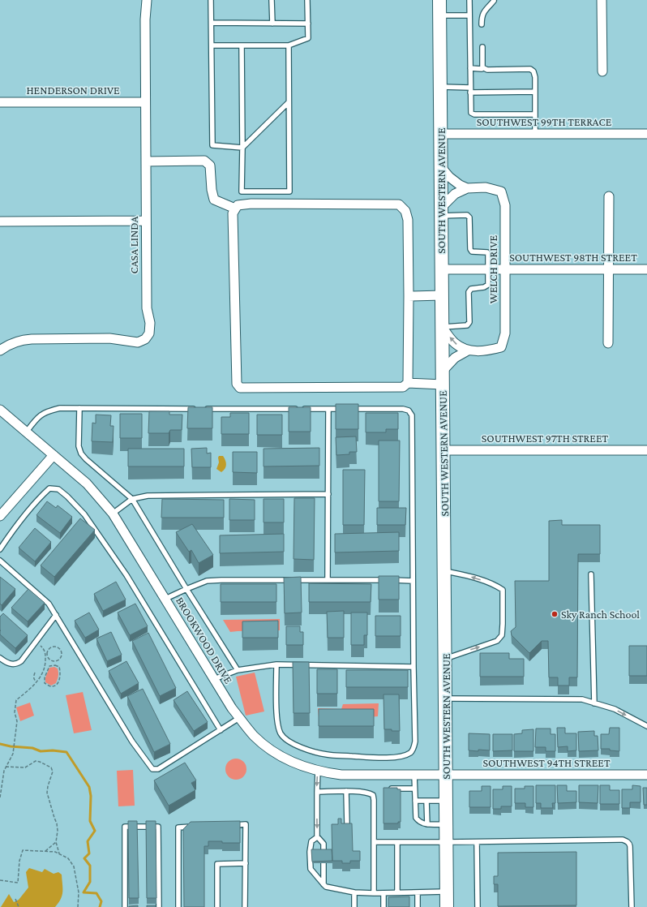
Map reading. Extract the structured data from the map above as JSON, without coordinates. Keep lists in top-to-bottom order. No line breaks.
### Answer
{"streets":{"main road":["SOUTH WESTERN AVENUE"],"street":["HENDERSON DRIVE","SOUTHWEST 99TH TERRACE","CASA LINDA","SOUTHWEST 98TH STREET","WELCH DRIVE","SOUTHWEST 97TH STREET","BROOKWOOD DRIVE","SOUTHWEST 94TH STREET"]},"crossings":[["HENDERSON DRIVE","CASA LINDA"],["SOUTHWEST 99TH TERRACE","SOUTH WESTERN AVENUE"],["SOUTH WESTERN AVENUE","SOUTHWEST 98TH STREET"],["SOUTH WESTERN AVENUE","WELCH DRIVE"],["SOUTH WESTERN AVENUE","SOUTHWEST 97TH STREET"],["SOUTH WESTERN AVENUE","BROOKWOOD DRIVE"],["SOUTH WESTERN AVENUE","SOUTHWEST 94TH STREET"],["SOUTHWEST 98TH STREET","WELCH DRIVE"],["BROOKWOOD DRIVE","SOUTHWEST 94TH STREET"]],"places":["Sky Ranch School"]}
